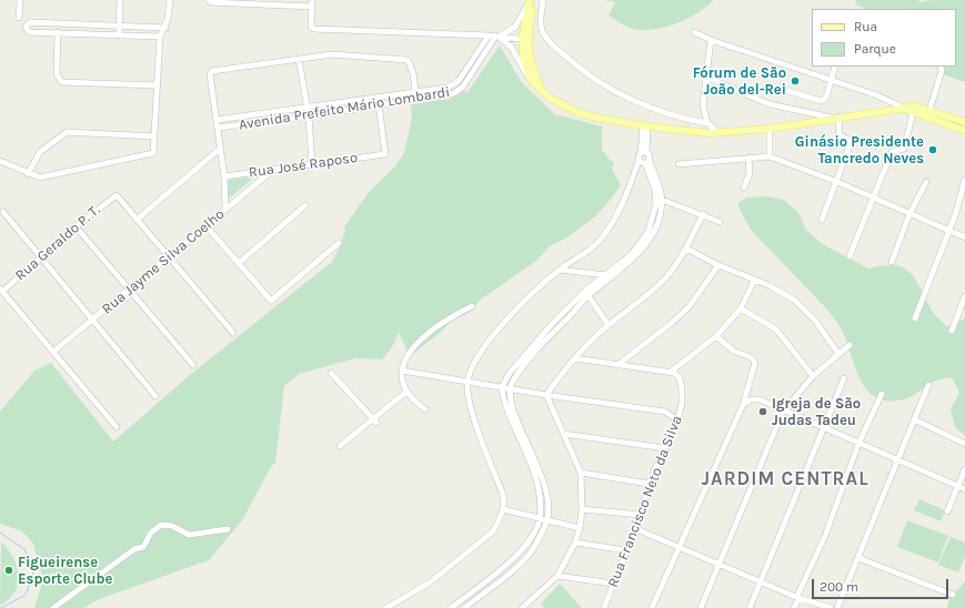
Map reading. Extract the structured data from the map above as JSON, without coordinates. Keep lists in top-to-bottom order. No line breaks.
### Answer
{"streets":{"street":["Avenida Prefeito Mário Lombardi","Rua José Raposo","Rua Geraldo P. T.","Rua Jayme Silva Coelho","Rua Francisco Neto da Silva"]},"crossings":[["Avenida Prefeito Mário Lombardi","Rua José Raposo"],["Rua José Raposo","Rua Jayme Silva Coelho"]],"districts":["JARDIM CENTRAL"],"places":["Fórum de São João del-Rei","Ginásio Presidente Tancredo Neves","Igreja de São Judas Tadeu","Figueirense Esporte Clube"],"legend":["Rua","Parque"],"scale_bar":"200 m"}
